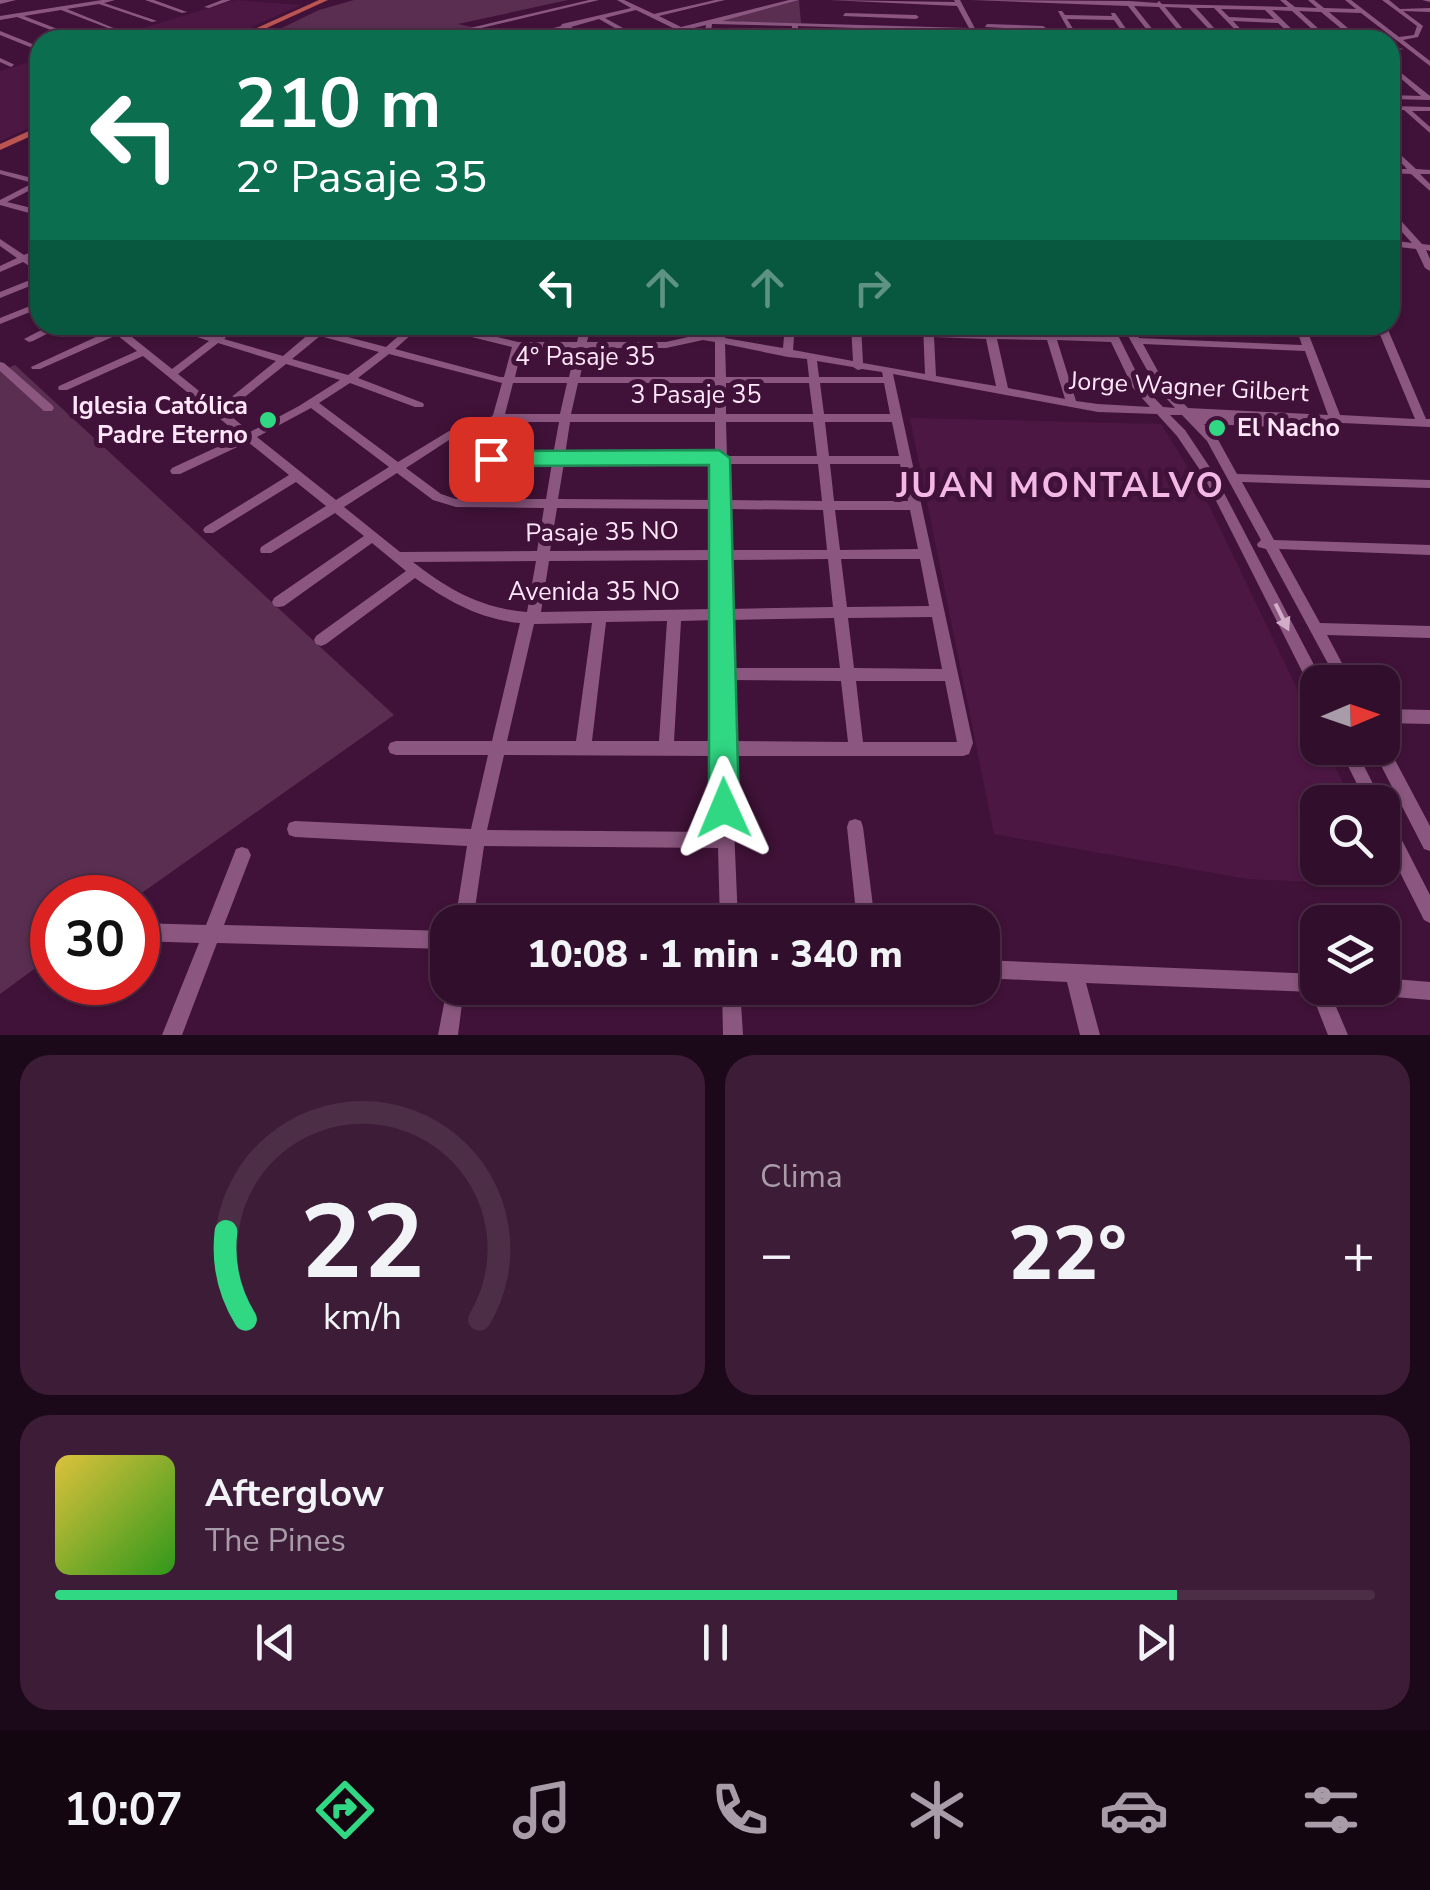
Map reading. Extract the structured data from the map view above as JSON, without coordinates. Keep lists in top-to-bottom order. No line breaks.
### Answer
{"streets":{"street":["4° Pasaje 35","Jorge Wagner Gilbert","3 Pasaje 35","Pasaje 35 NO","Avenida 35 NO"]},"crossings":[["4° Pasaje 35","Jorge Wagner Gilbert"],["Pasaje 35 NO","Avenida 35 NO"]],"districts":["JUAN MONTALVO"],"places":["Iglesia Católica Padre Eterno","El Nacho"],"north":"right","page":{"turn":["210 m","2° Pasaje 35"],"limit":"30","trip":"10:08 · 1 min · 340 m","tile":"Clima","heat":["−","22°","+"],"song":["Afterglow","The Pines"],"tabs":"10:07","gauge":["22","km/h"]}}
